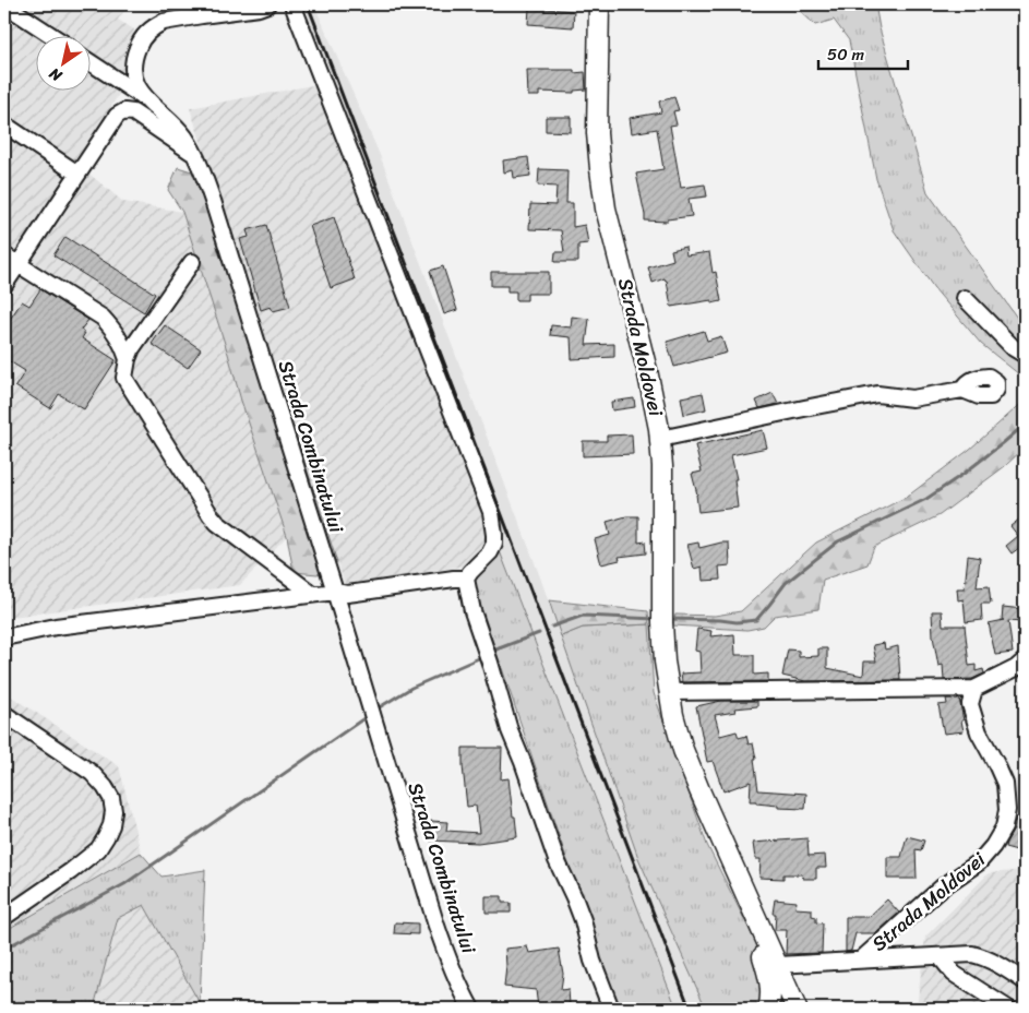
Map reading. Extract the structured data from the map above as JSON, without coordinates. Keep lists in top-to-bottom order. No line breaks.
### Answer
{"streets":{"main road":["Strada Moldovei"],"street":["Strada Combinatului"]},"scale_bar":"50 m","north":"bottom left"}
